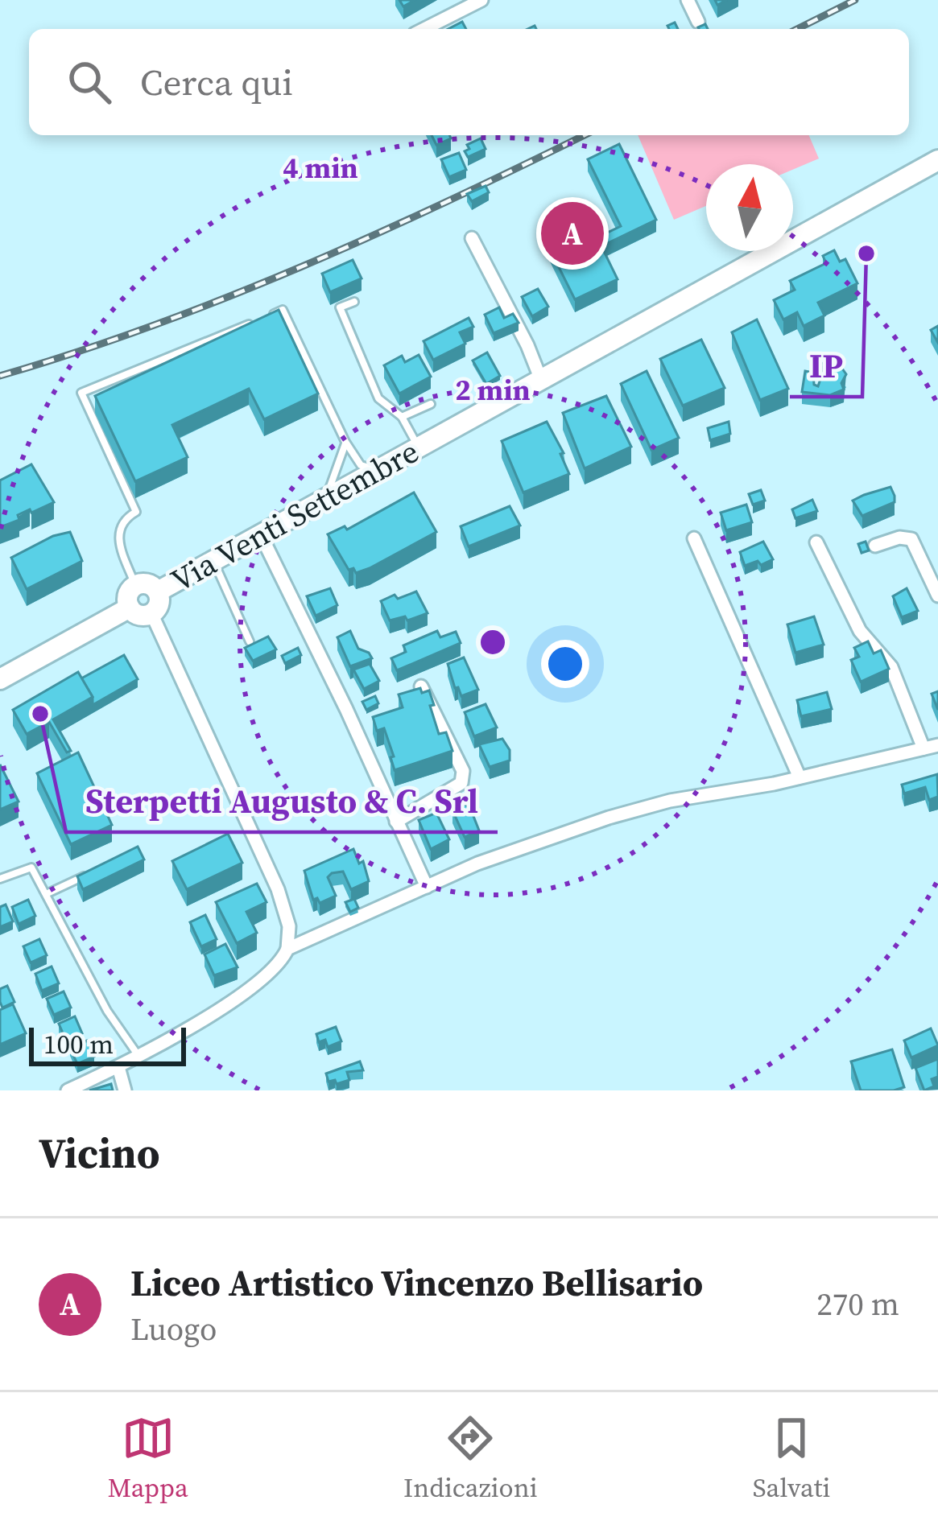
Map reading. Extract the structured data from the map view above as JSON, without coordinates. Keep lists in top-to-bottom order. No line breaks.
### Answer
{"streets":{"main road":["Via Venti Settembre"]},"places":["IP","Sterpetti Augusto & C. Srl"],"scale_bar":"100 m","north":"top","page":{"search":"Cerca qui","pins":"A","scale":"100 m","heading":"Vicino","list":[{"mark":"A","name":"Liceo Artistico Vincenzo Bellisario","note":"Luogo","value":"270 m"}],"nav":["Mappa","Indicazioni","Salvati"]},"rings":["4 min","2 min"]}
